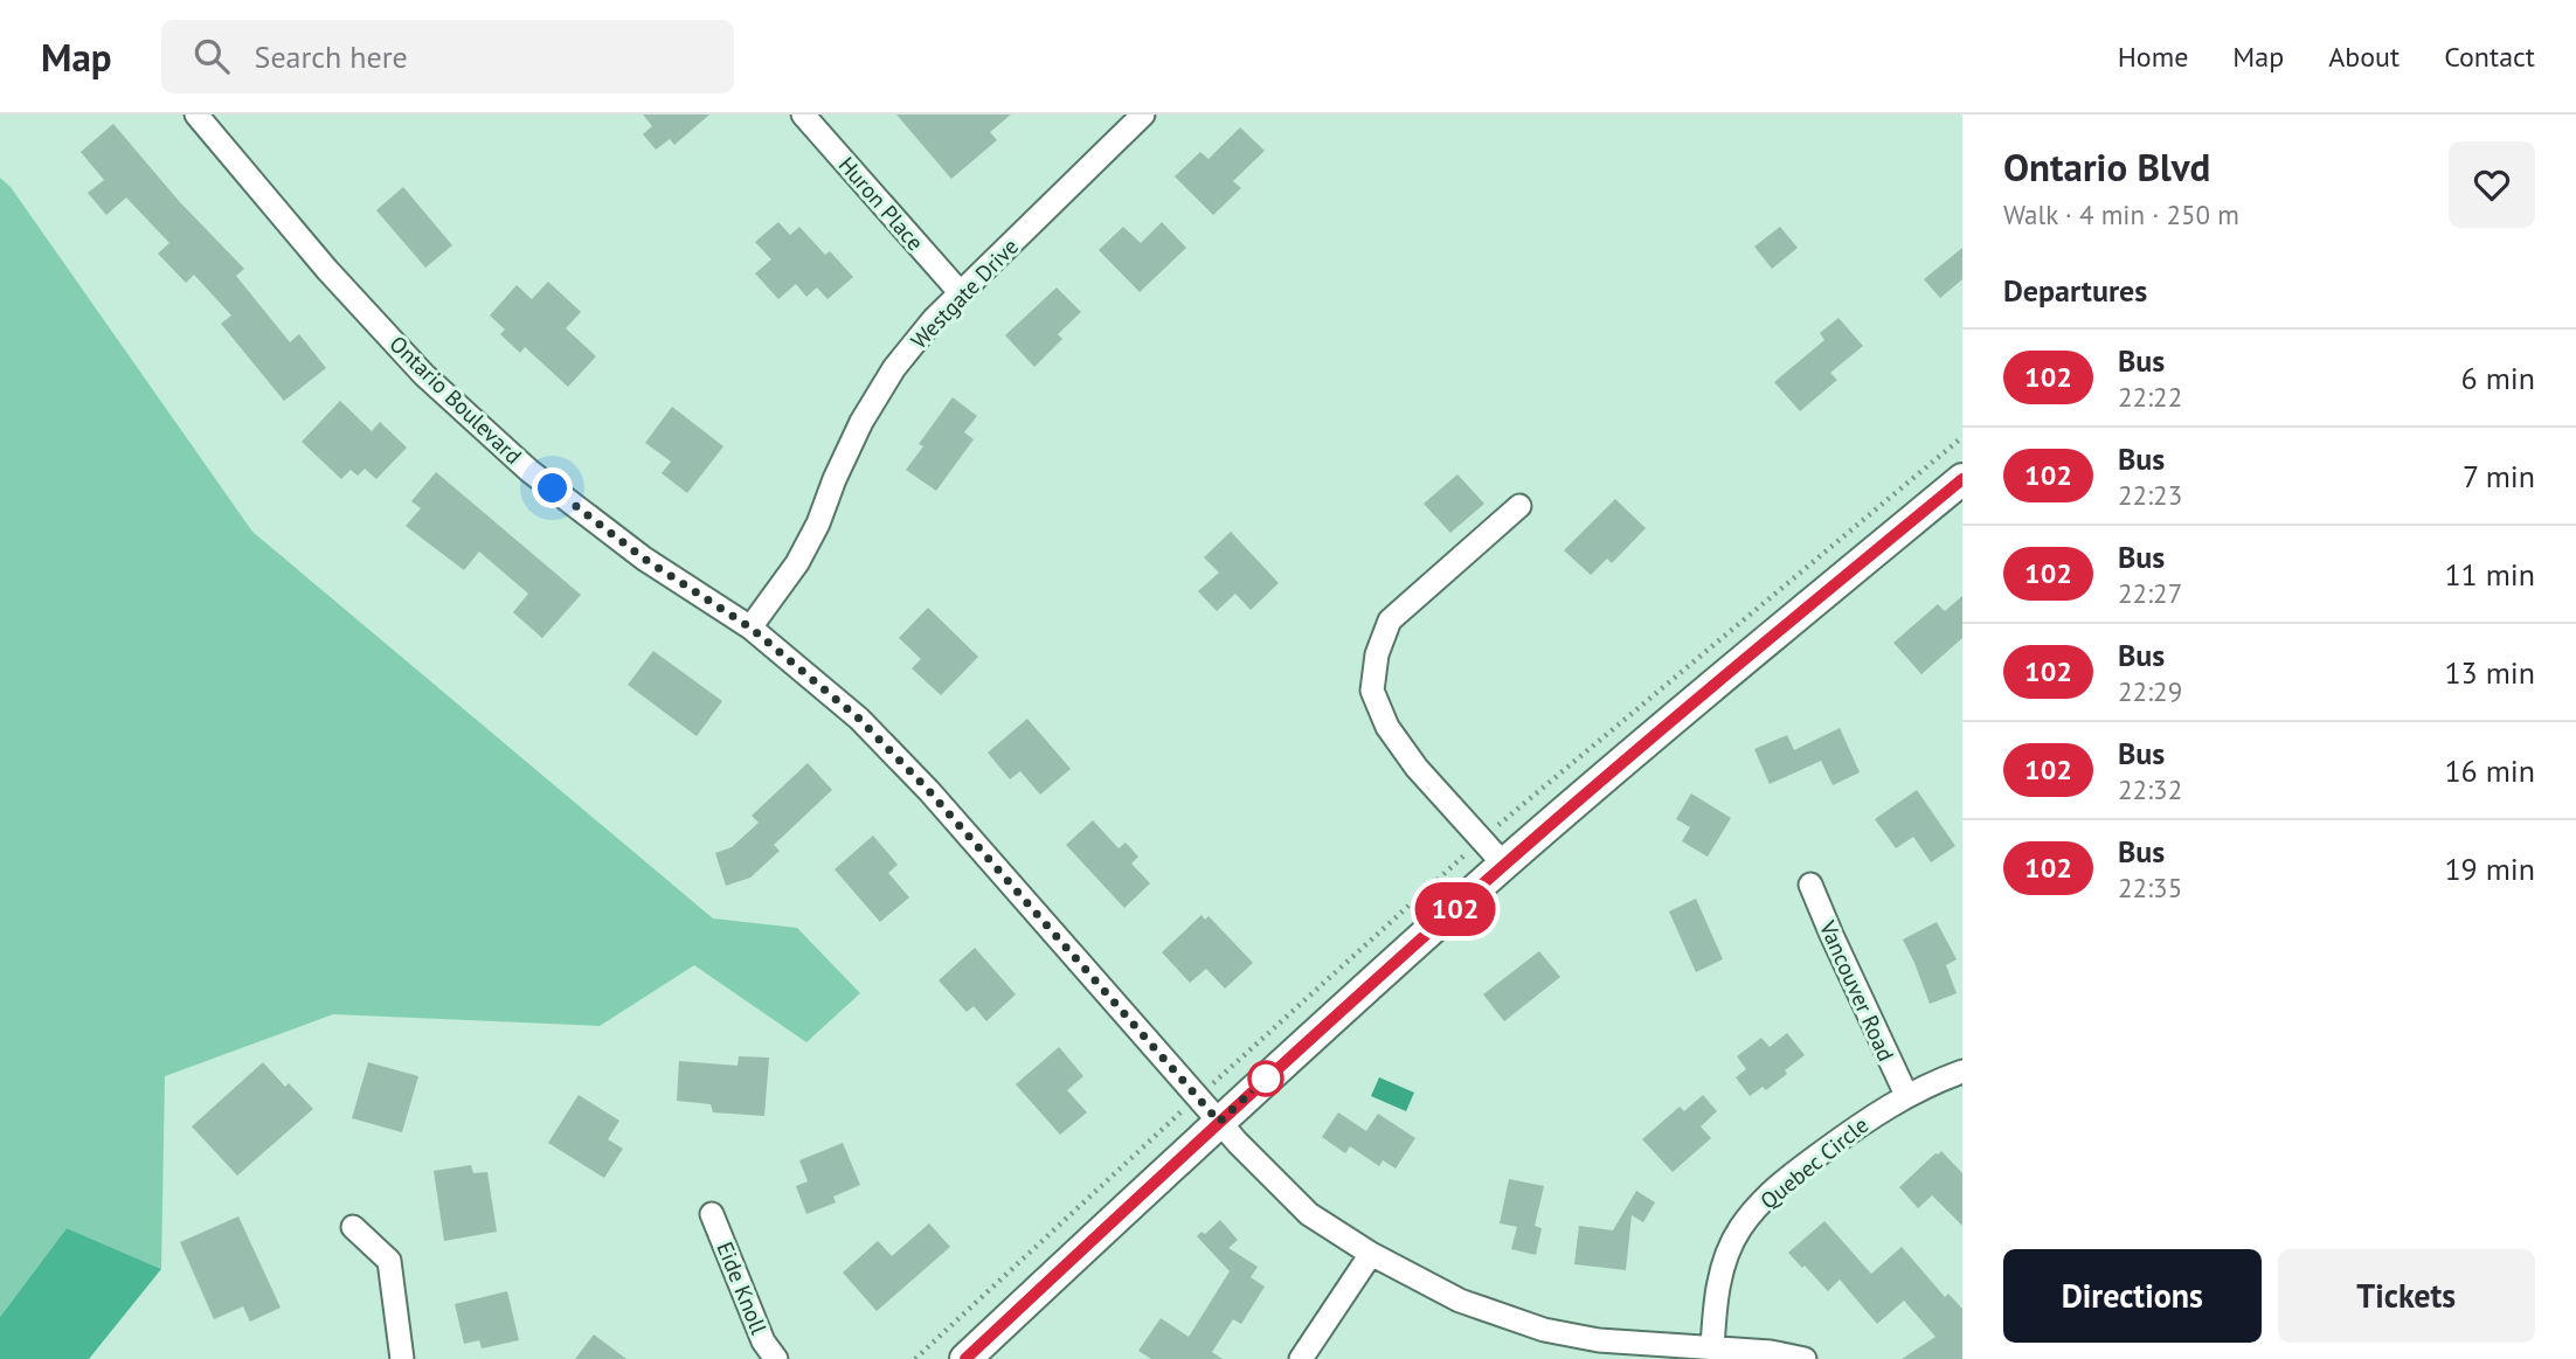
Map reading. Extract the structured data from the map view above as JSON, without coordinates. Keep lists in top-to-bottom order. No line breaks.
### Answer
{"streets":{"street":["Huron Place","Westgate Drive","Ontario Boulevard","Vancouver Road","Quebec Circle","Eide Knoll"]},"crossings":[["Huron Place","Westgate Drive"],["Westgate Drive","Ontario Boulevard"],["Ontario Boulevard","Quebec Circle"],["Vancouver Road","Quebec Circle"]],"lines":["bus line 102"],"page":{"header":"Map","search":"Search here","nav":["Home","Map","About","Contact"],"on_map":"102","heading":[["Ontario Blvd","Walk · 4 min · 250 m"],"Departures"],"list":[{"mark":"102","name":"Bus","note":"22:22","value":"6 min"},{"mark":"102","name":"Bus","note":"22:23","value":"7 min"},{"mark":"102","name":"Bus","note":"22:27","value":"11 min"},{"mark":"102","name":"Bus","note":"22:29","value":"13 min"},{"mark":"102","name":"Bus","note":"22:32","value":"16 min"},{"mark":"102","name":"Bus","note":"22:35","value":"19 min"}],"buttons":["Directions","Tickets"]}}
